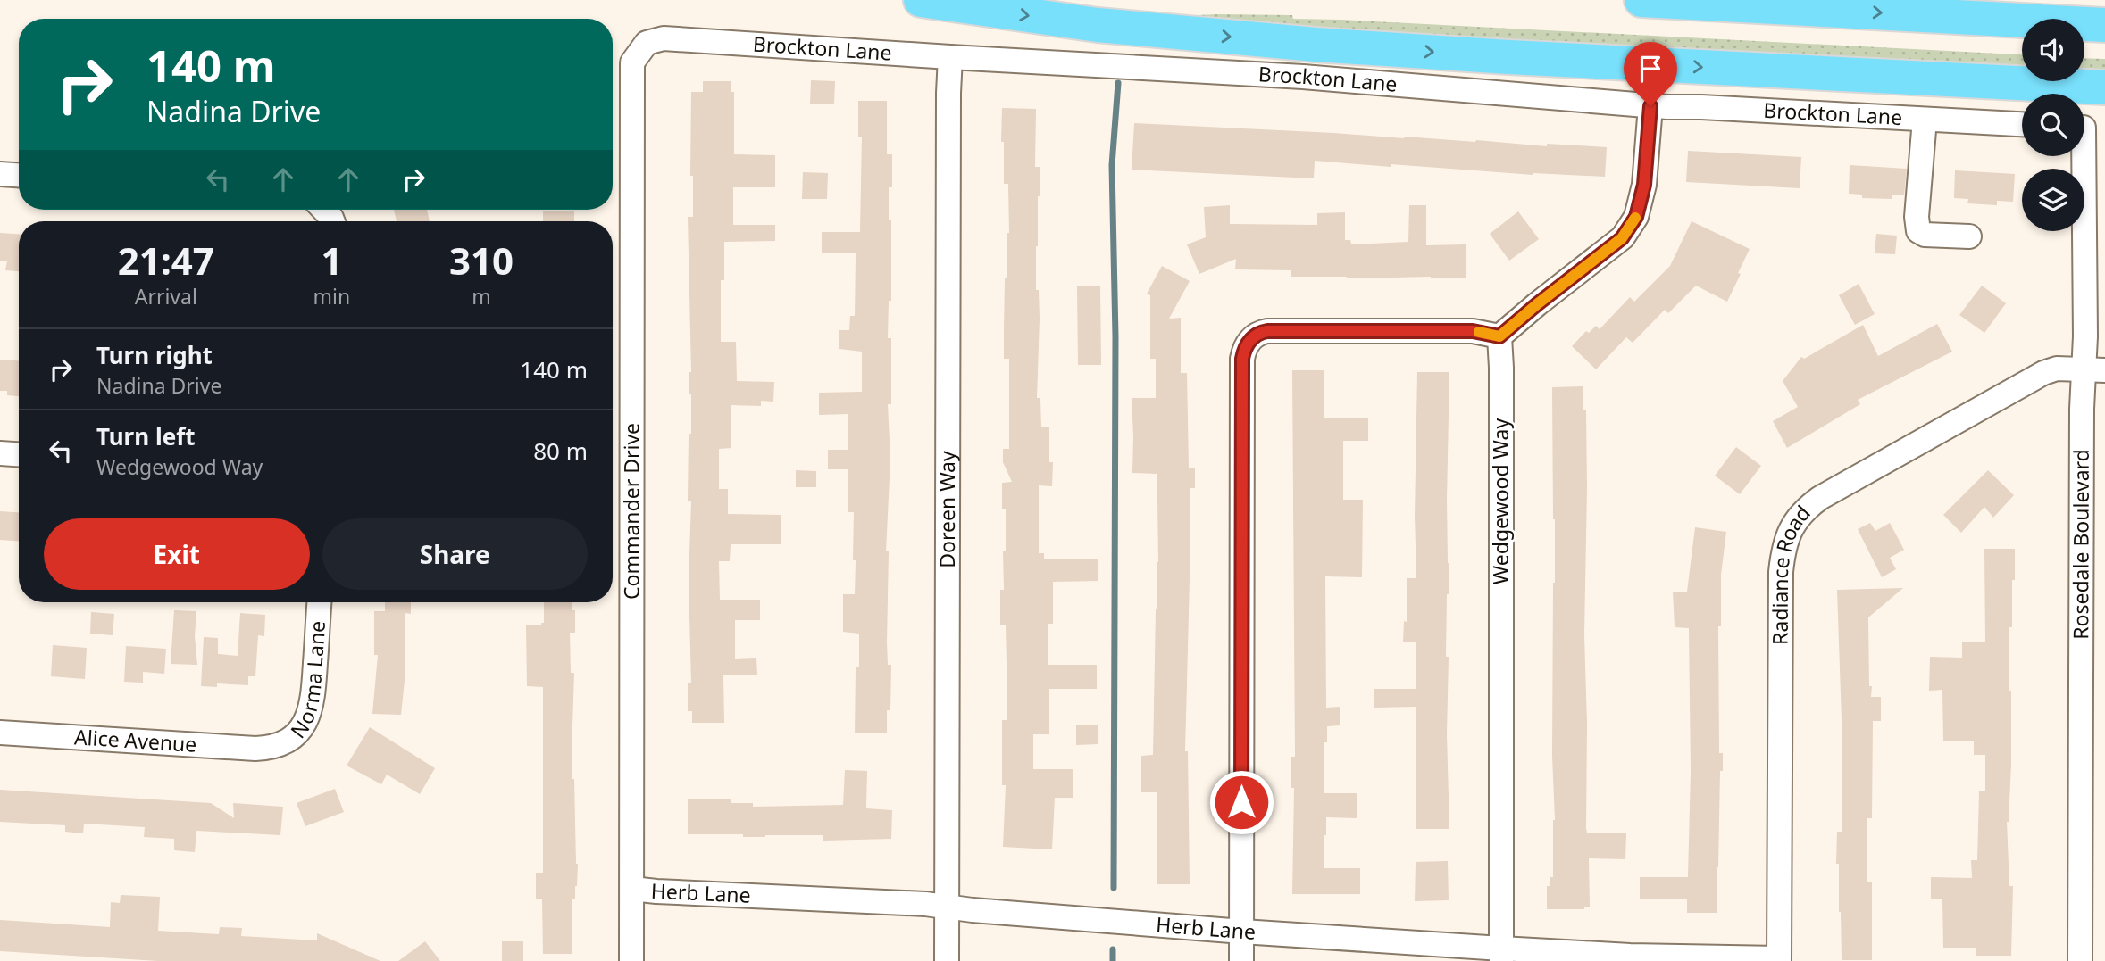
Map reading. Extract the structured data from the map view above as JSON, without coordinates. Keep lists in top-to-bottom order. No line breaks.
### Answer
{"streets":{"street":["Brockton Lane","Wedgewood Way","Doreen Way","Commander Drive","Rosedale Boulevard","Radiance Road","Norma Lane","Alice Avenue","Herb Lane"]},"crossings":[["Brockton Lane","Doreen Way"],["Brockton Lane","Commander Drive"],["Wedgewood Way","Herb Lane"],["Doreen Way","Herb Lane"],["Commander Drive","Herb Lane"],["Rosedale Boulevard","Radiance Road"],["Radiance Road","Herb Lane"],["Norma Lane","Alice Avenue"]],"page":{"turn":["140 m","Nadina Drive"],"eta":["21:47","Arrival","1","min","310","m"],"list":[{"name":"Turn right","note":"Nadina Drive","value":"140 m"},{"name":"Turn left","note":"Wedgewood Way","value":"80 m"}],"buttons":["Exit","Share"]}}
